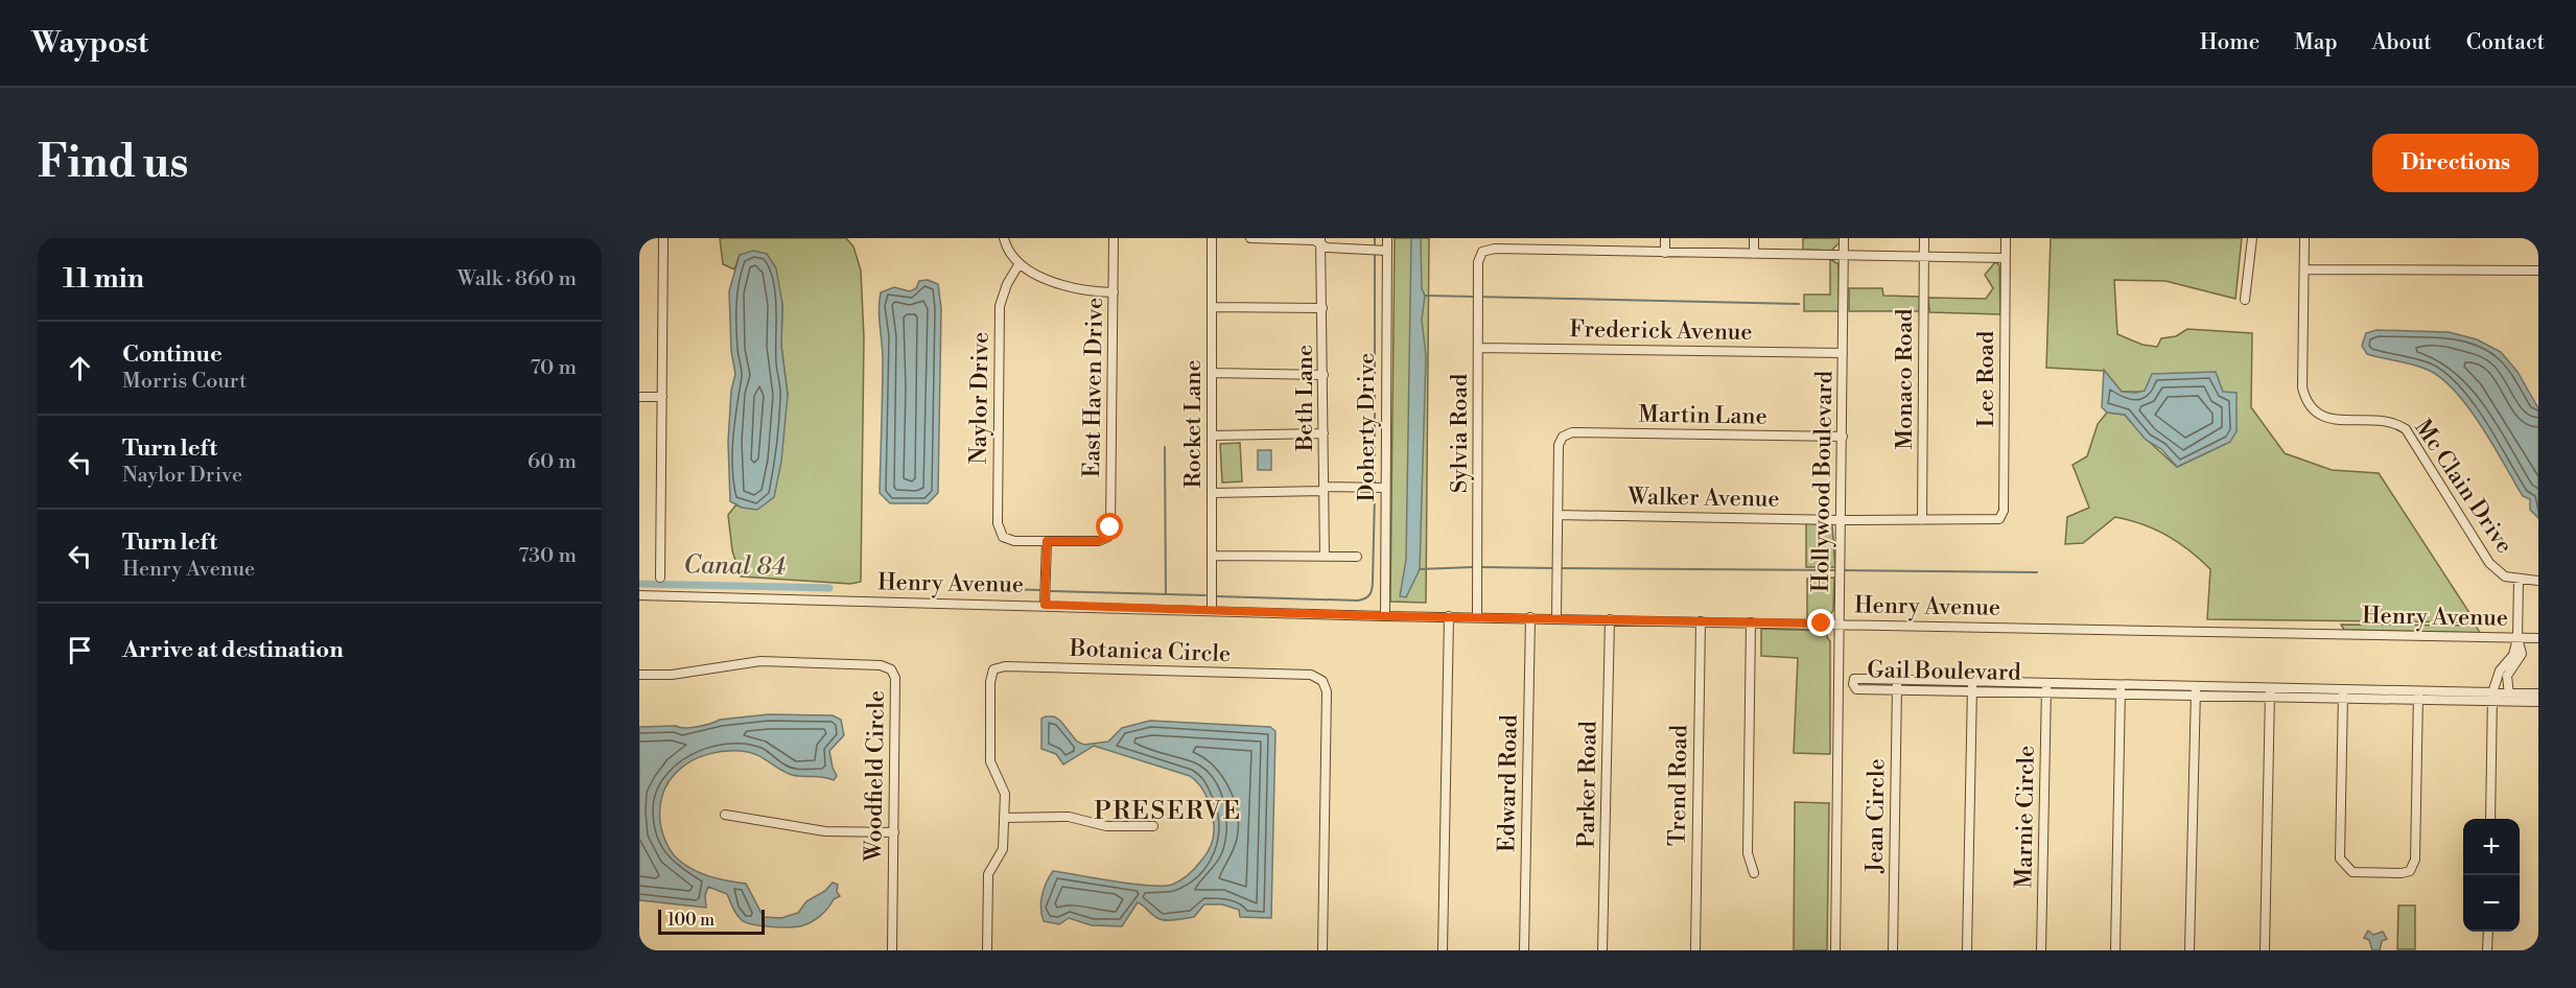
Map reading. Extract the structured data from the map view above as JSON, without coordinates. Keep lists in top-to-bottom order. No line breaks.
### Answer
{"streets":{"street":["Frederick Avenue","Monaco Road","Lee Road","East Haven Drive","Naylor Drive","Beth Lane","Martin Lane","Rocket Lane","Doherty Drive","Sylvia Road","Hollywood Boulevard","Mc Clain Drive","Walker Avenue","Henry Avenue","Botanica Circle","Gail Boulevard","Woodfield Circle","Edward Road","Parker Road","Trend Road","Jean Circle","Marnie Circle"]},"crossings":[["Frederick Avenue","Sylvia Road"],["Frederick Avenue","Hollywood Boulevard"],["Monaco Road","Walker Avenue"],["Lee Road","Walker Avenue"],["East Haven Drive","Naylor Drive"],["Martin Lane","Hollywood Boulevard"],["Martin Lane","Walker Avenue"],["Rocket Lane","Henry Avenue"],["Doherty Drive","Henry Avenue"],["Sylvia Road","Henry Avenue"],["Hollywood Boulevard","Walker Avenue"],["Hollywood Boulevard","Henry Avenue"],["Henry Avenue","Edward Road"],["Henry Avenue","Parker Road"],["Henry Avenue","Trend Road"],["Gail Boulevard","Jean Circle"],["Gail Boulevard","Marnie Circle"]],"districts":["PRESERVE"],"water":["Canal 84"],"scale_bar":"100 m","page":{"header":"Waypost","nav":["Home","Map","About","Contact"],"buttons":"Directions","title":"Find us","heading":["11 min","Walk · 860 m"],"list":[["Continue","Morris Court","70 m"],["Turn left","Naylor Drive","60 m"],["Turn left","Henry Avenue","730 m"],"Arrive at destination"],"map_buttons":["+","−"],"scale":"100 m"}}
